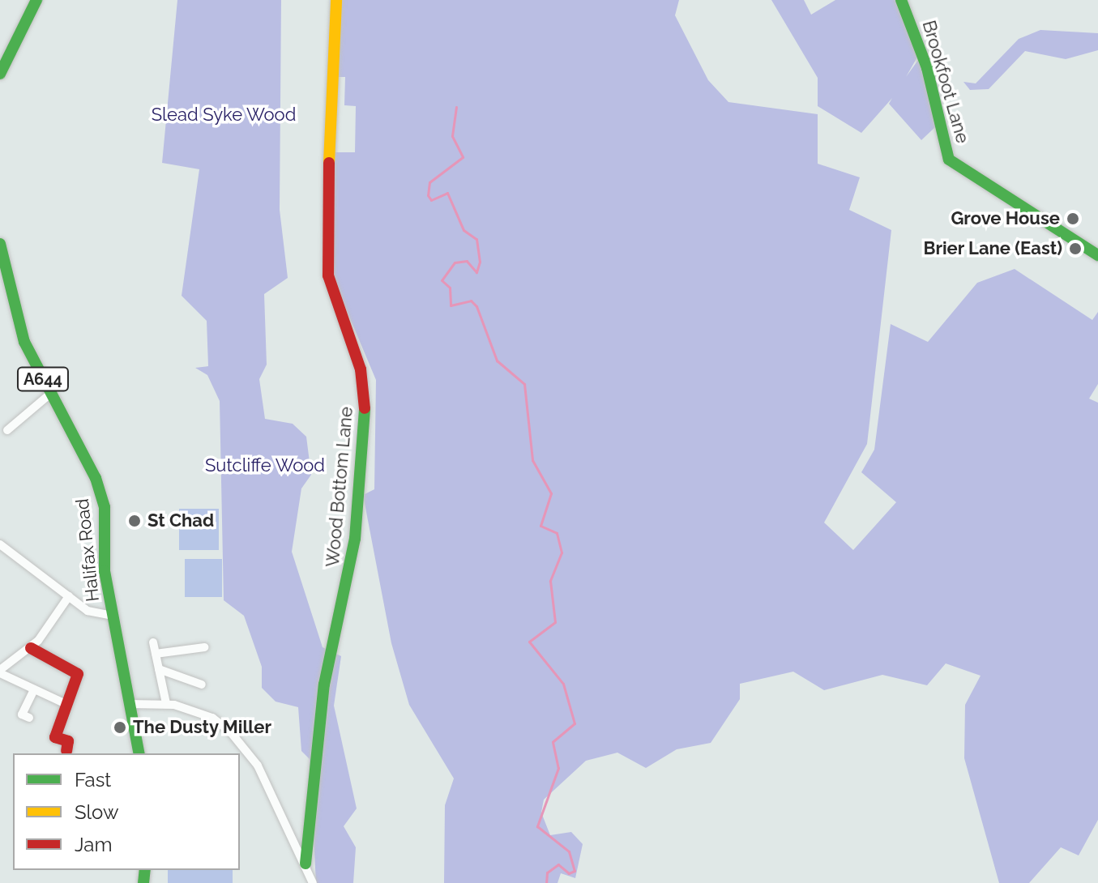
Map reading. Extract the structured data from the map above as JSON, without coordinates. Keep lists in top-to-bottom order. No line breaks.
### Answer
{"streets":{"street":["Brookfoot Lane","A644","Wood Bottom Lane","Halifax Road"]},"parks":["Slead Syke Wood","Sutcliffe Wood"],"places":["Grove House","Brier Lane (East)","St Chad","The Dusty Miller"],"legend":["Fast","Slow","Jam"]}
